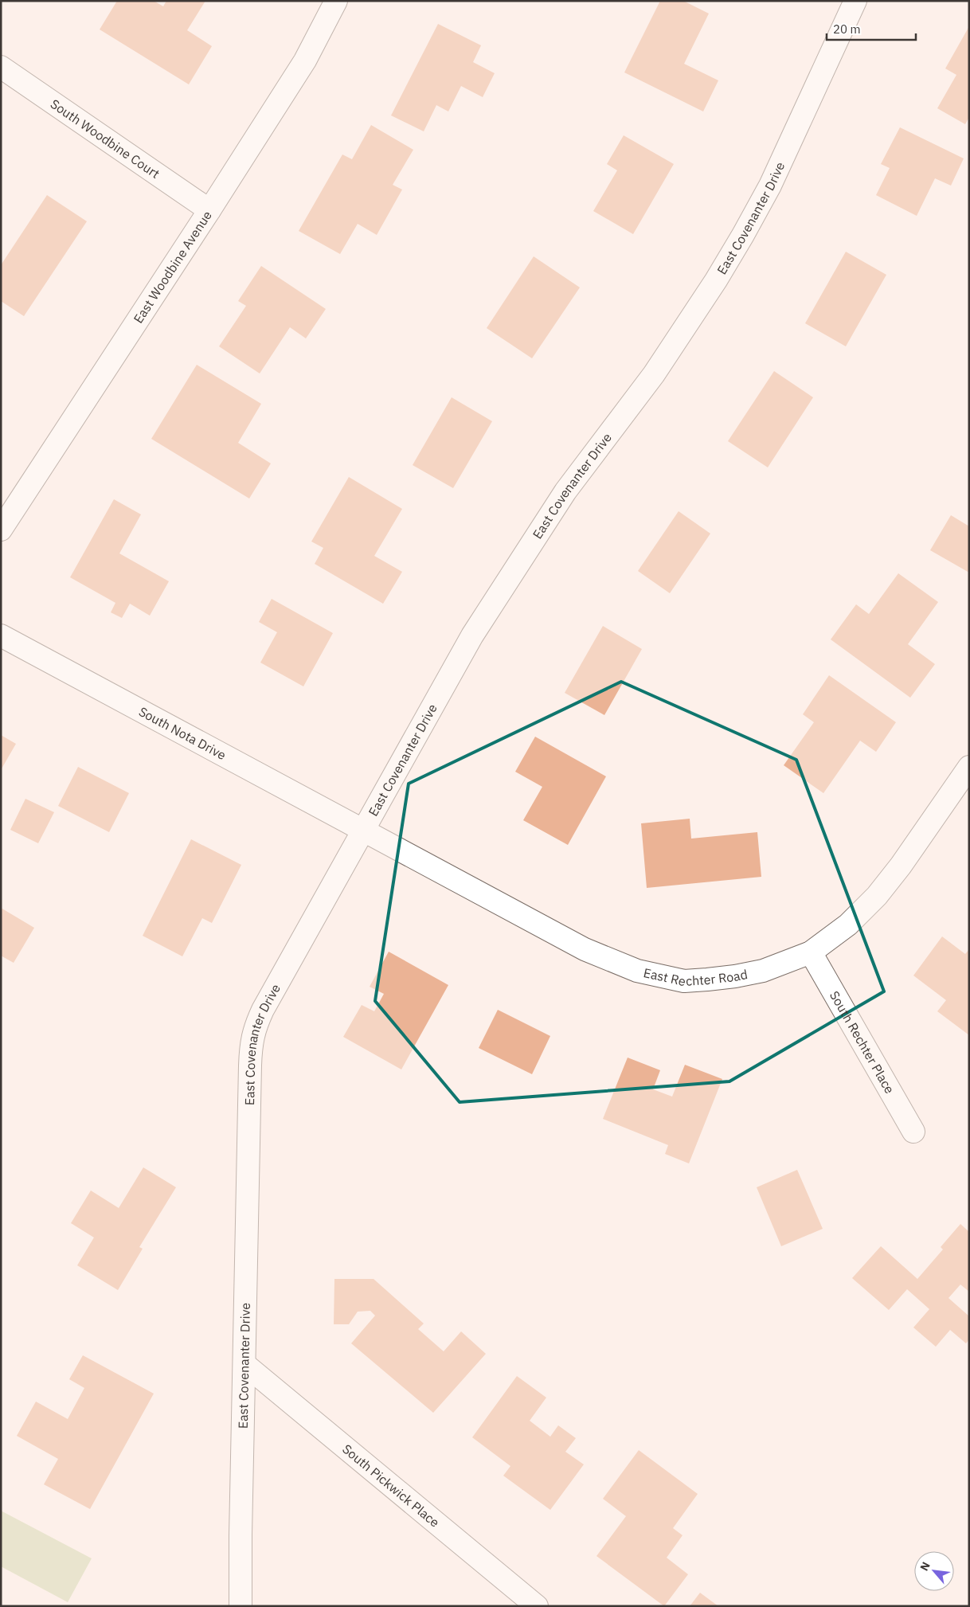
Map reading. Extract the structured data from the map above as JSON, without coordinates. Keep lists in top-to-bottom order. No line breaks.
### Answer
{"streets":{"street":["South Woodbine Court","East Covenanter Drive","East Woodbine Avenue","South Nota Drive","East Rechter Road","South Rechter Place","South Pickwick Place"]},"crossings":[["South Woodbine Court","East Woodbine Avenue"],["East Covenanter Drive","South Nota Drive"],["East Covenanter Drive","East Rechter Road"],["East Covenanter Drive","South Pickwick Place"],["South Nota Drive","East Rechter Road"],["East Rechter Road","South Rechter Place"]],"scale_bar":"20 m","north":"top left"}
